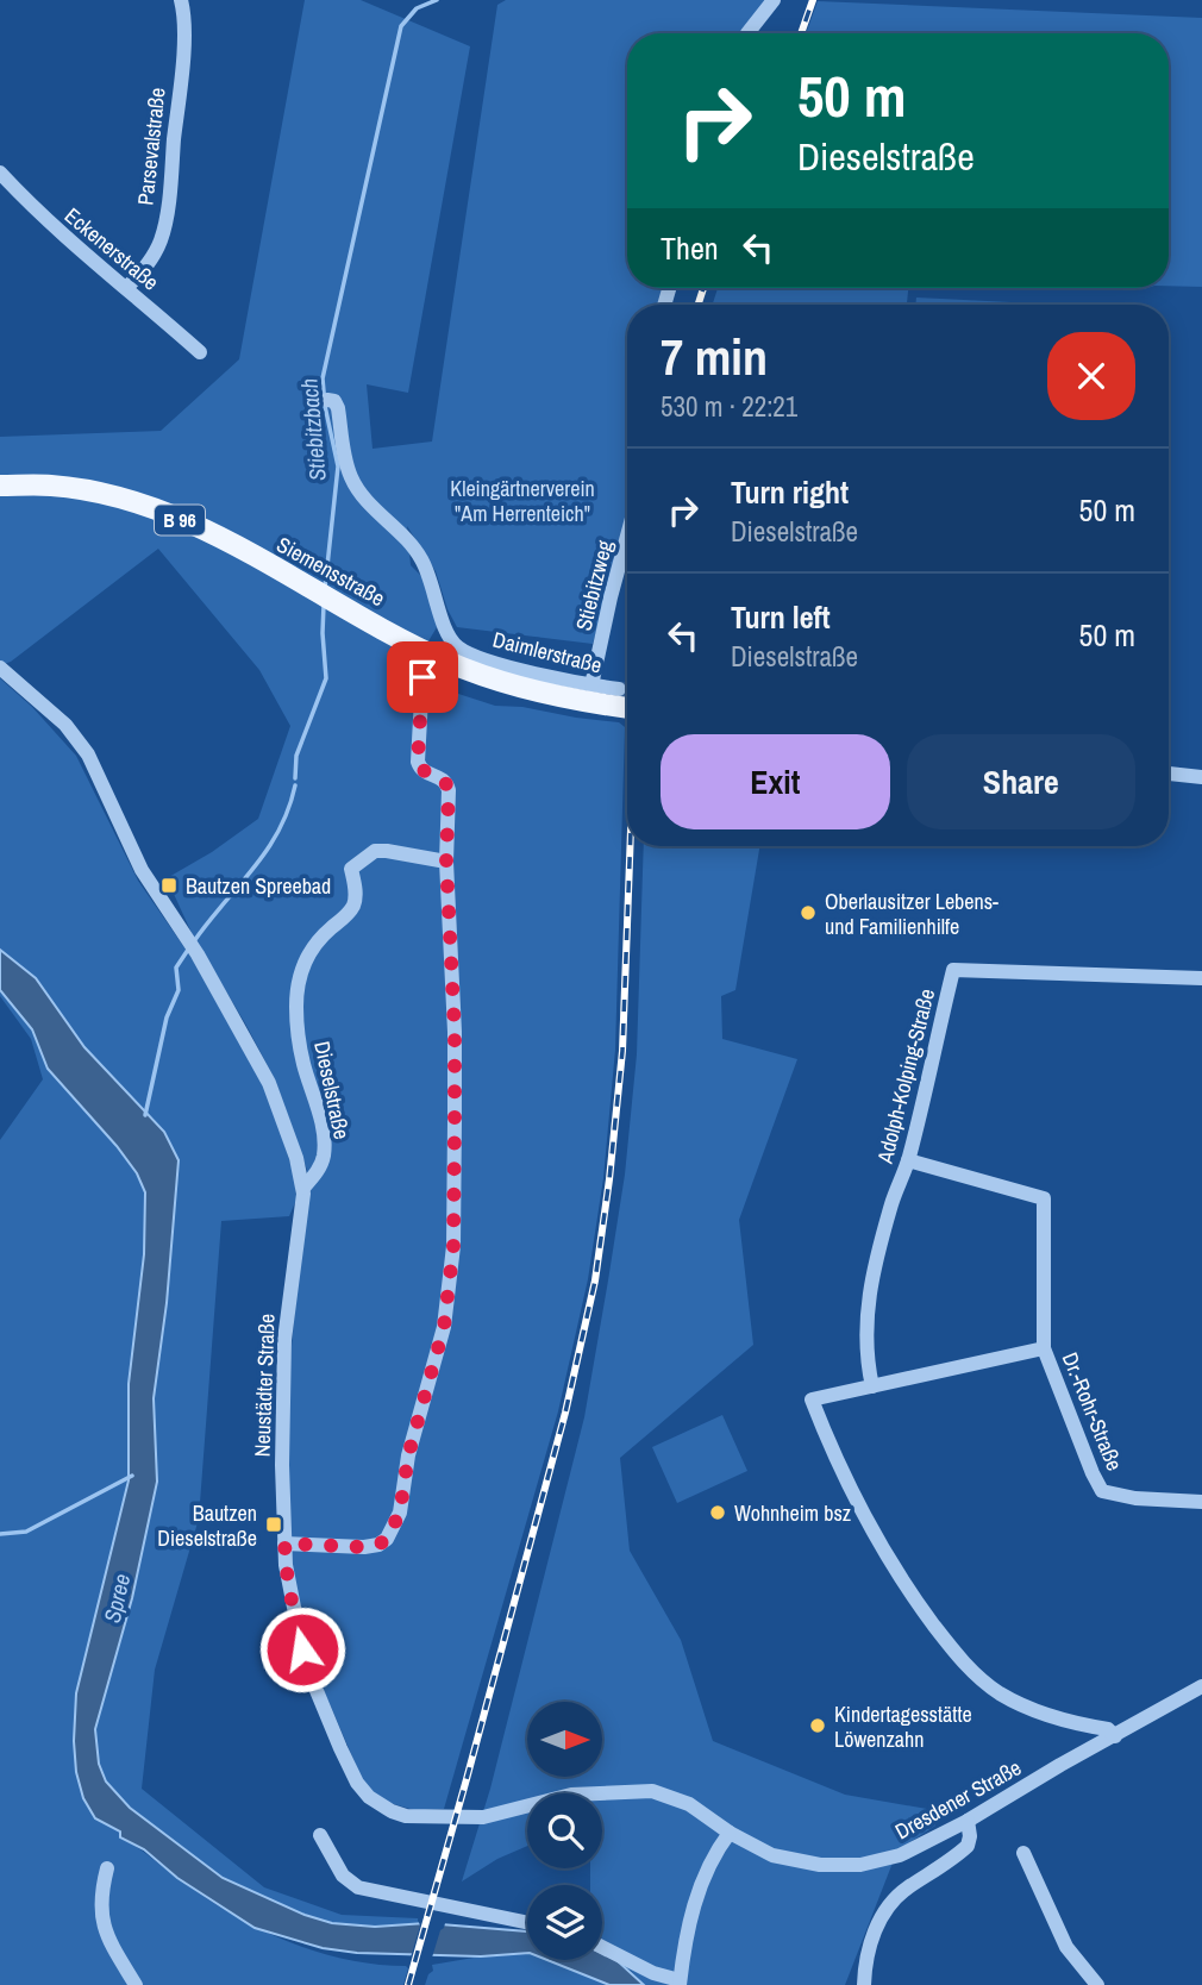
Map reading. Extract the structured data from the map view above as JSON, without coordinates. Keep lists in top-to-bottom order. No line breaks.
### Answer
{"streets":{"main road":["B 96","Siemensstraße"],"street":["Parsevalstraße","Eckenerstraße","Stiebitzweg","Daimlerstraße","Adolph-Kolping-Straße","Dieselstraße","Neustädter Straße","Dr.-Rohr-Straße","Dresdener Straße"]},"crossings":[["Parsevalstraße","Eckenerstraße"],["Stiebitzweg","Daimlerstraße"],["Adolph-Kolping-Straße","Dr.-Rohr-Straße"],["Dieselstraße","Neustädter Straße"],["Neustädter Straße","Dresdener Straße"]],"water":["Stiebitzbach","Spree"],"parks":["Kleingärtnerverein \"Am Herrenteich\""],"places":{"transit":["Bautzen Spreebad","Bautzen Dieselstraße"],"other":["Oberlausitzer Lebens- und Familienhilfe","Wohnheim bsz","Kindertagesstätte Löwenzahn"]},"north":"right","page":{"turn":["50 m","Dieselstraße"],"then":"Then","heading":["7 min","530 m · 22:21"],"list":[{"name":"Turn right","note":"Dieselstraße","value":"50 m"},{"name":"Turn left","note":"Dieselstraße","value":"50 m"}],"buttons":["Exit","Share"]}}
